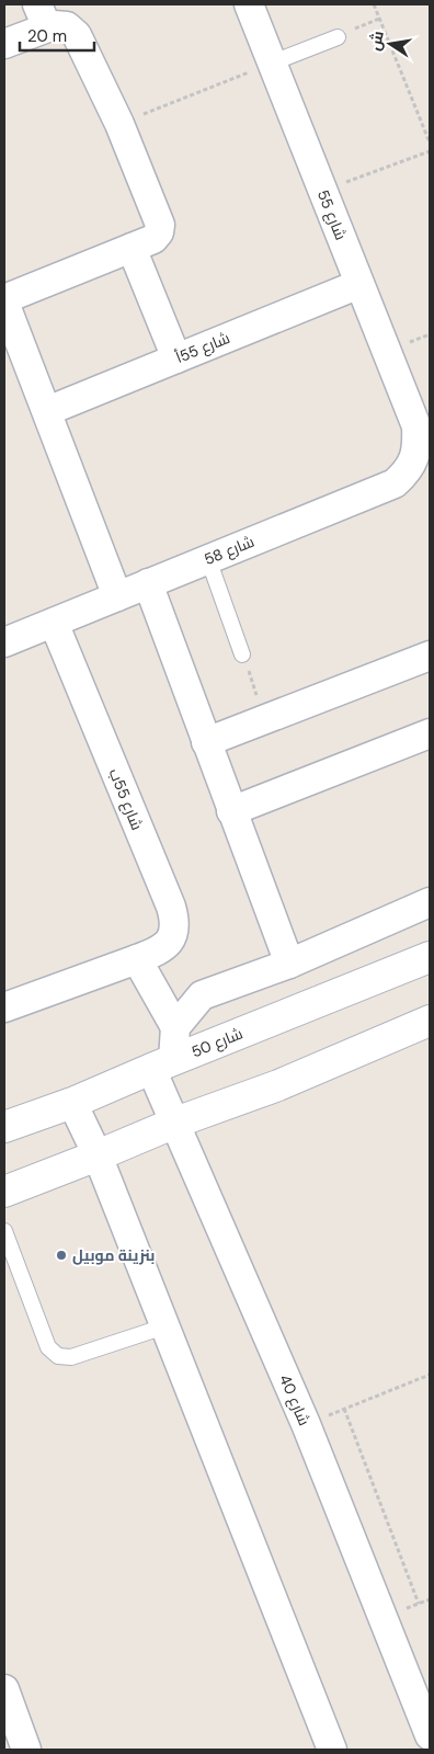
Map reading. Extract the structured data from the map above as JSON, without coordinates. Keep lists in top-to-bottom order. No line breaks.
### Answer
{"streets":{"street":["شارع 55","شارع 55أ","شارع 58","شارع 55ب","شارع 50","شارع 40"]},"crossings":[["شارع 55","شارع 55أ"],["شارع 55","شارع 58"],["شارع 58","شارع 55ب"],["شارع 50","شارع 40"]],"places":["بنزينة موبيل"],"scale_bar":"20 m","north":"left"}
